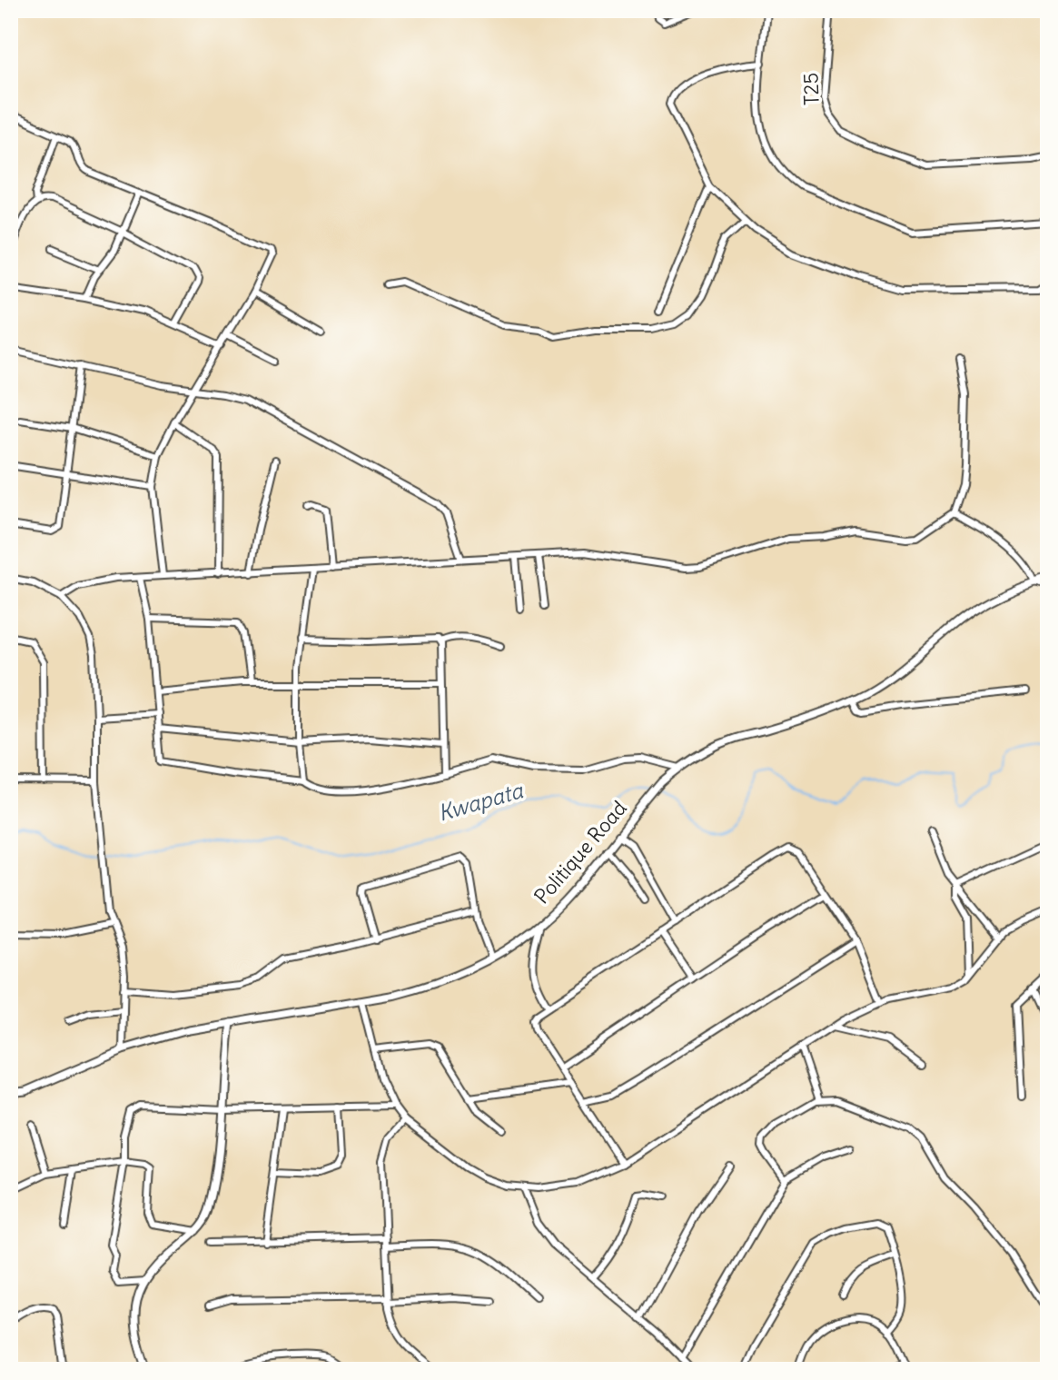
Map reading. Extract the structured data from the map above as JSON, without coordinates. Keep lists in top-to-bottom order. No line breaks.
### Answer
{"streets":{"street":["T25","Politique Road"]},"water":["Kwapata"]}
